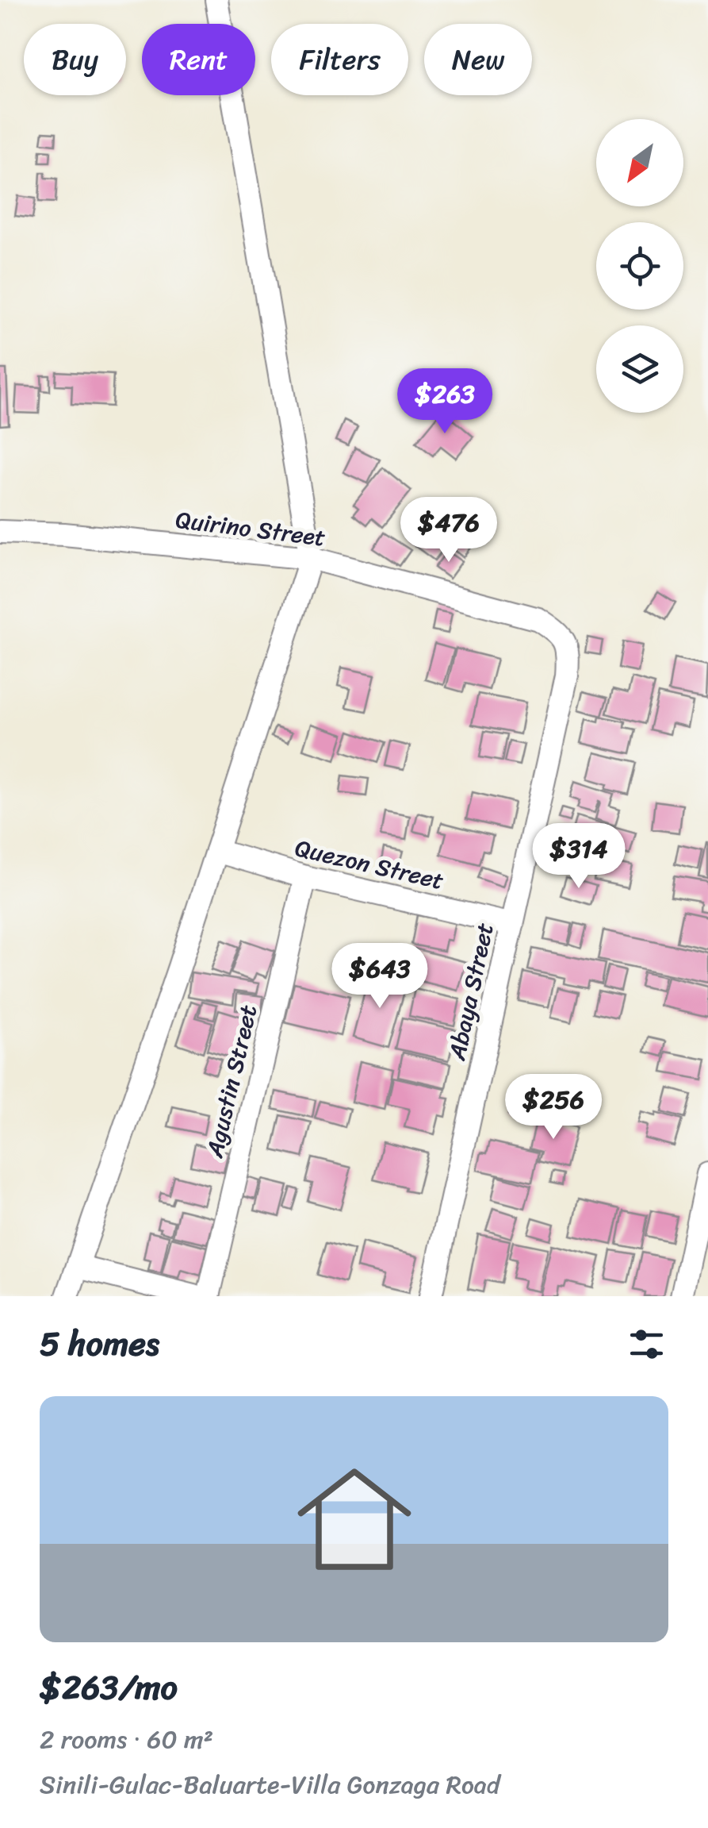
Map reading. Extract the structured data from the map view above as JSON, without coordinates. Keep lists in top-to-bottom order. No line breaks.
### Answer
{"streets":{"street":["Quirino Street","Quezon Street","Abaya Street","Agustin Street"]},"crossings":[["Quirino Street","Abaya Street"],["Quezon Street","Abaya Street"],["Quezon Street","Agustin Street"]],"north":"bottom left","page":{"chip":["Buy","Rent","Filters","New"],"price":["$263","$476","$314","$643","$256"],"heading":"5 homes","list":[{"name":"$263/mo","note":"2 rooms · 60 m² · Sinili-Gulac-Baluarte-Villa Gonzaga Road"}]}}
